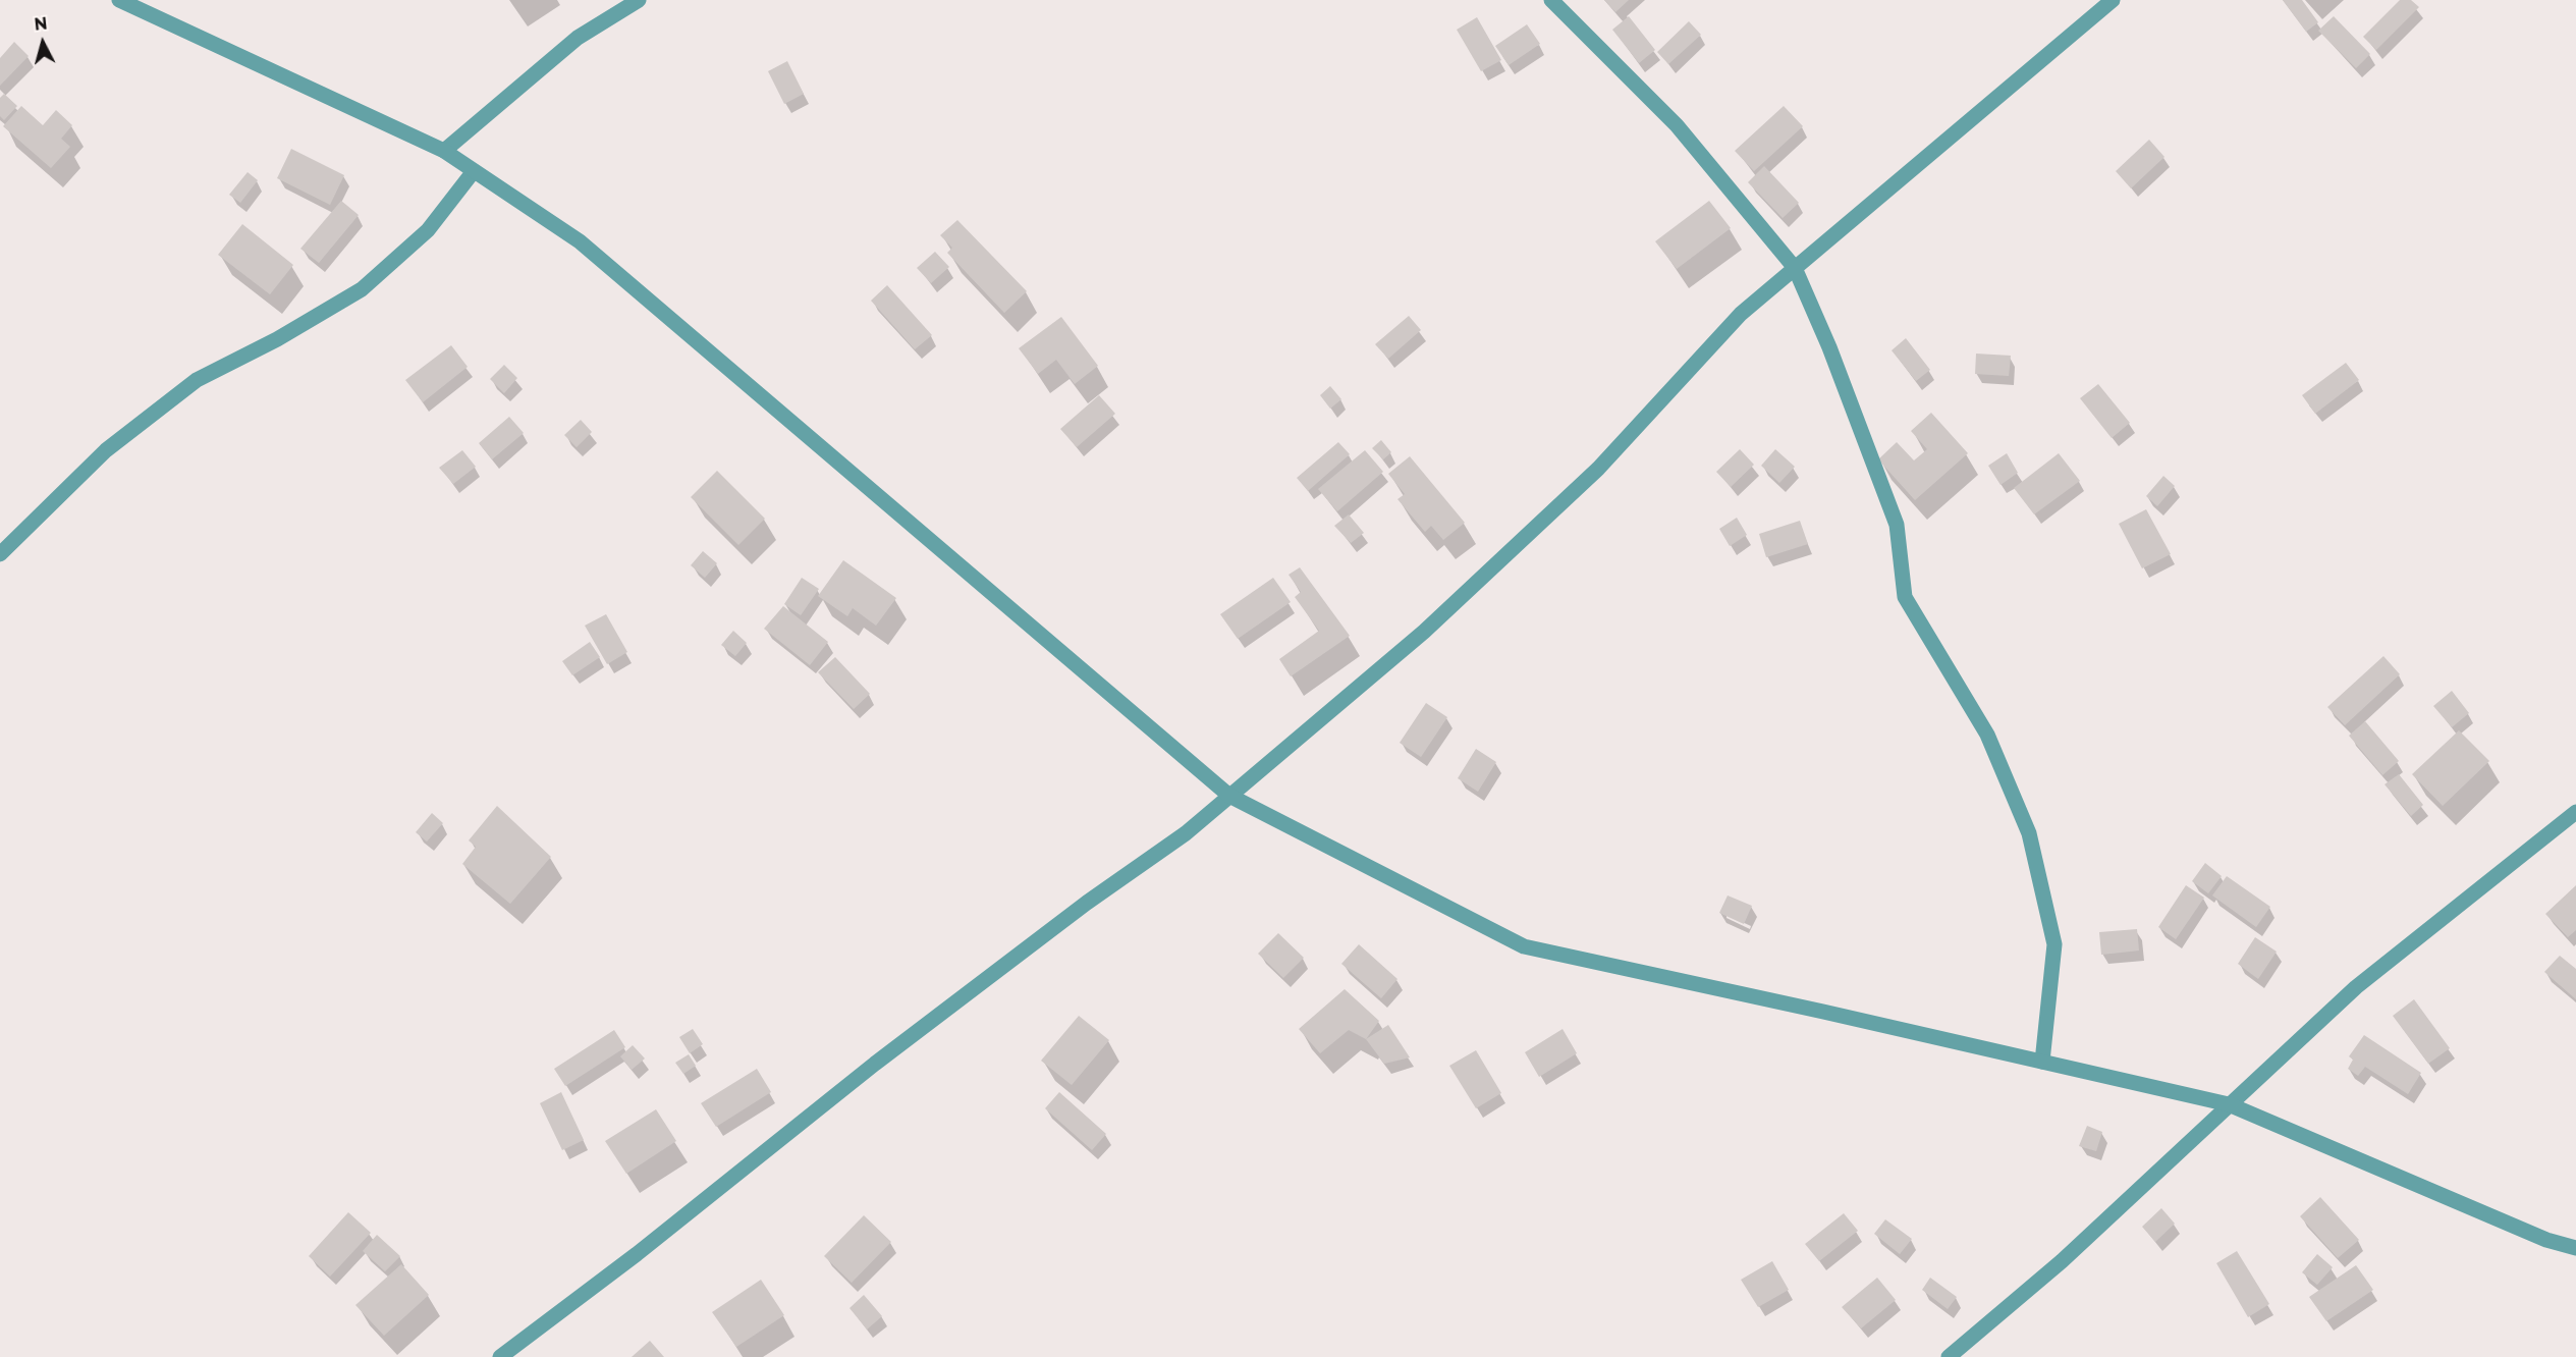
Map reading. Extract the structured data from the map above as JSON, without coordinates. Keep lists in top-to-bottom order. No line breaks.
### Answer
{"north":"top"}
